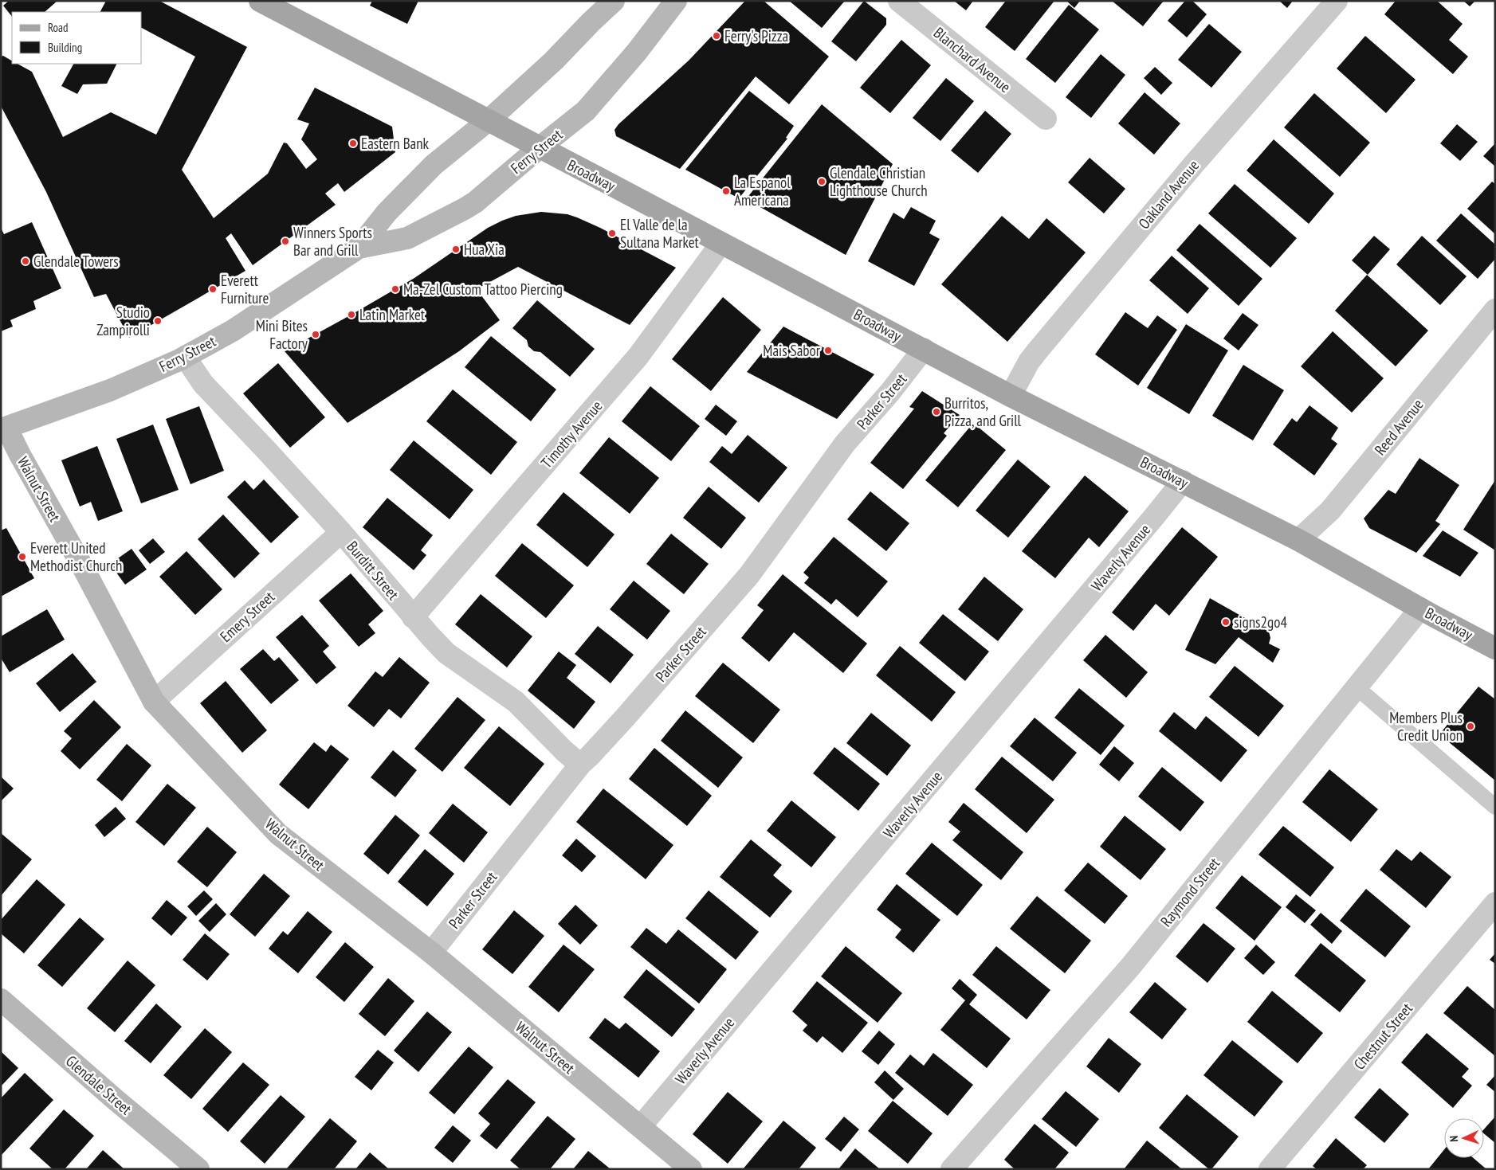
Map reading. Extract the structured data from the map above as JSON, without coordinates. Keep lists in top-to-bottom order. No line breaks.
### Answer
{"streets":{"main road":["Broadway"],"street":["Blanchard Avenue","Ferry Street","Oakland Avenue","Parker Street","Reed Avenue","Timothy Avenue","Walnut Street","Waverly Avenue","Burditt Street","Emery Street","Raymond Street","Chestnut Street","Glendale Street"]},"crossings":[["Ferry Street","Broadway"],["Ferry Street","Walnut Street"],["Ferry Street","Burditt Street"],["Broadway","Oakland Avenue"],["Broadway","Parker Street"],["Broadway","Reed Avenue"],["Broadway","Timothy Avenue"],["Broadway","Waverly Avenue"],["Broadway","Raymond Street"],["Parker Street","Walnut Street"],["Parker Street","Burditt Street"],["Timothy Avenue","Burditt Street"],["Walnut Street","Waverly Avenue"],["Walnut Street","Emery Street"],["Burditt Street","Emery Street"]],"places":["Ferry's Pizza","Eastern Bank","Glendale Christian Lighthouse Church","La Espanol Americana","El Valle de la Sultana Market","Winners Sports Bar and Grill","Hua Xia","Glendale Towers","Everett Furniture","Ma-Zel Custom Tattoo Piercing","Latin Market","Studio Zampirolli","Mini Bites Factory","Mais Sabor","Burritos, Pizza, and Grill","Everett United Methodist Church","signs2go4","Members Plus Credit Union"],"legend":["Road","Building"],"north":"left"}
